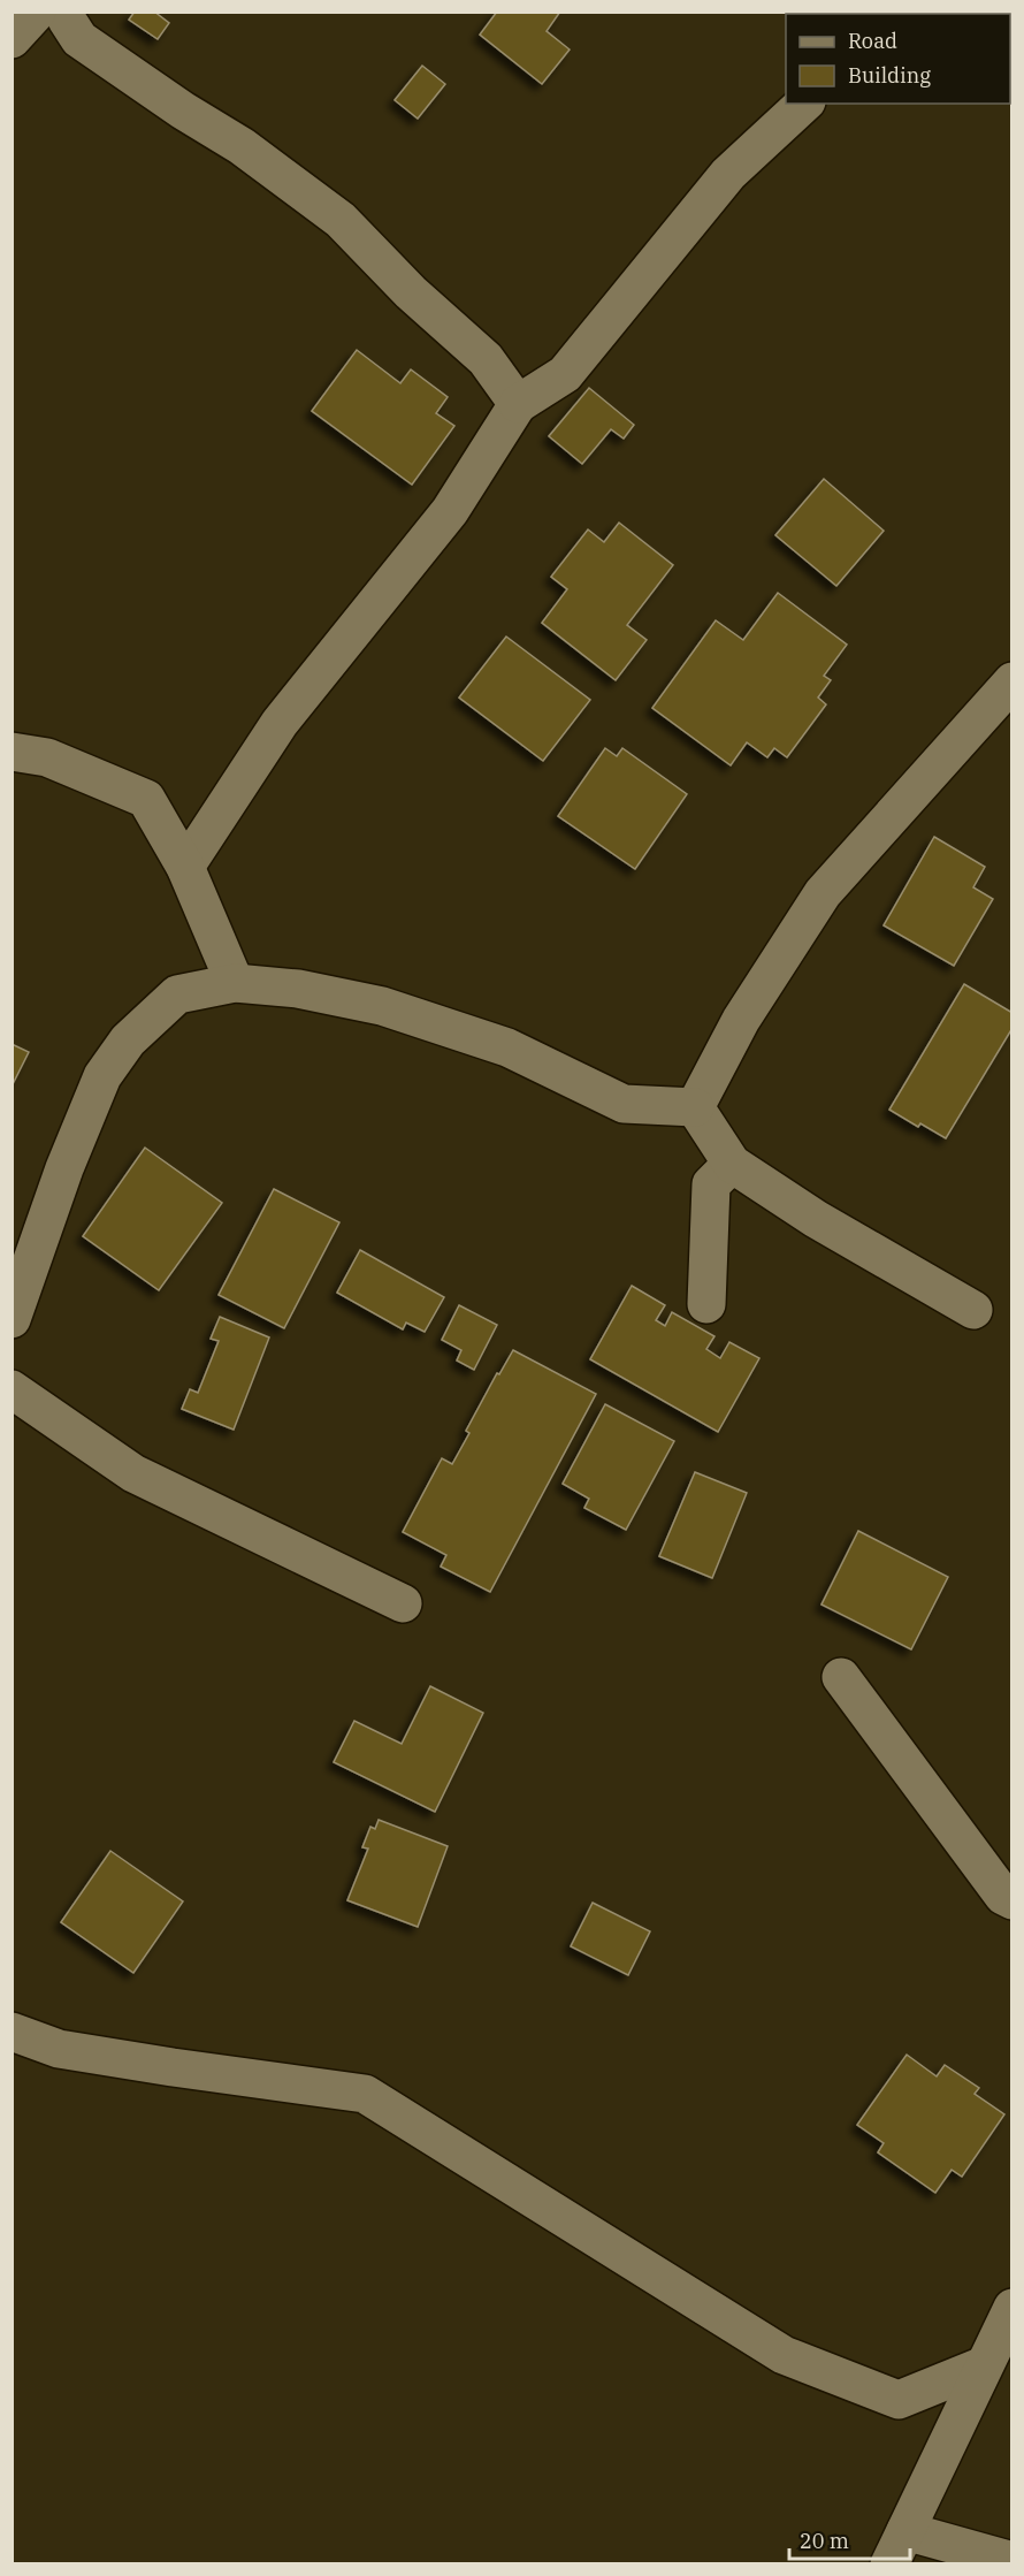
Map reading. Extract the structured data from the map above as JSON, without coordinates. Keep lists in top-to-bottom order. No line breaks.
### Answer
{"legend":["Road","Building"],"scale_bar":"20 m"}
